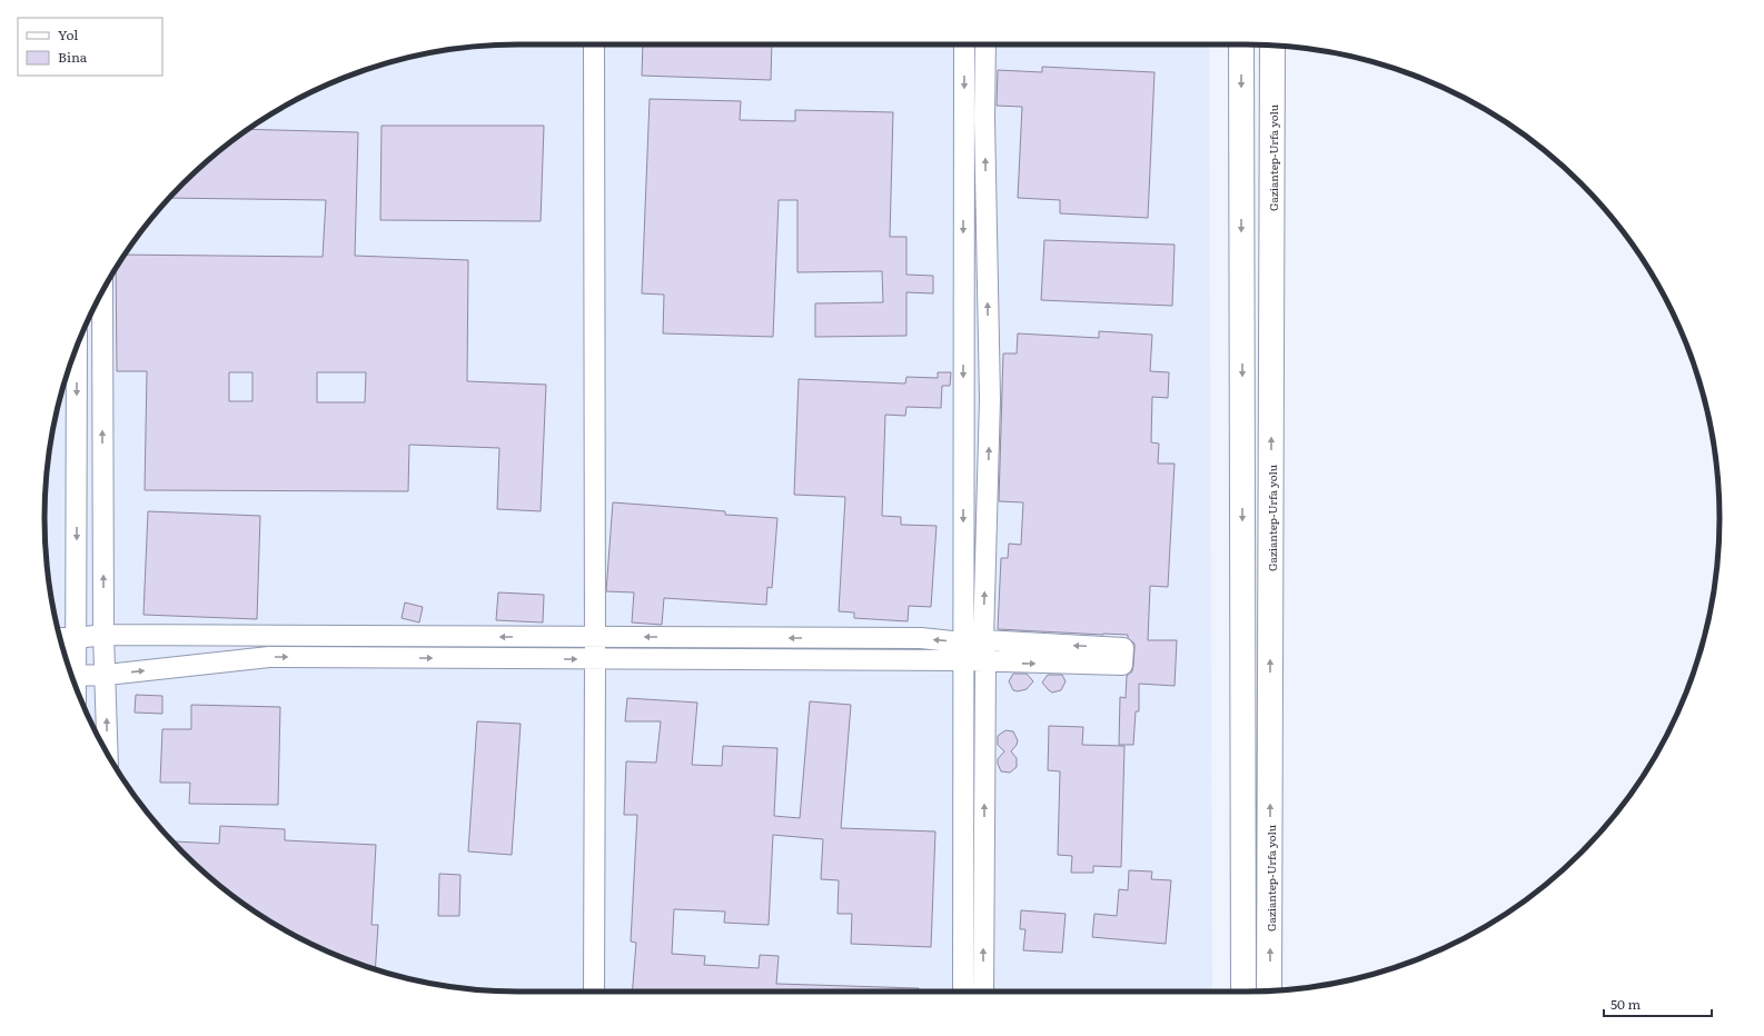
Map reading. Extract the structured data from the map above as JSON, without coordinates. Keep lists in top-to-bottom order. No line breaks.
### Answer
{"streets":{"highway":["Gaziantep-Urfa yolu"]},"legend":["Yol","Bina"],"scale_bar":"50 m"}
